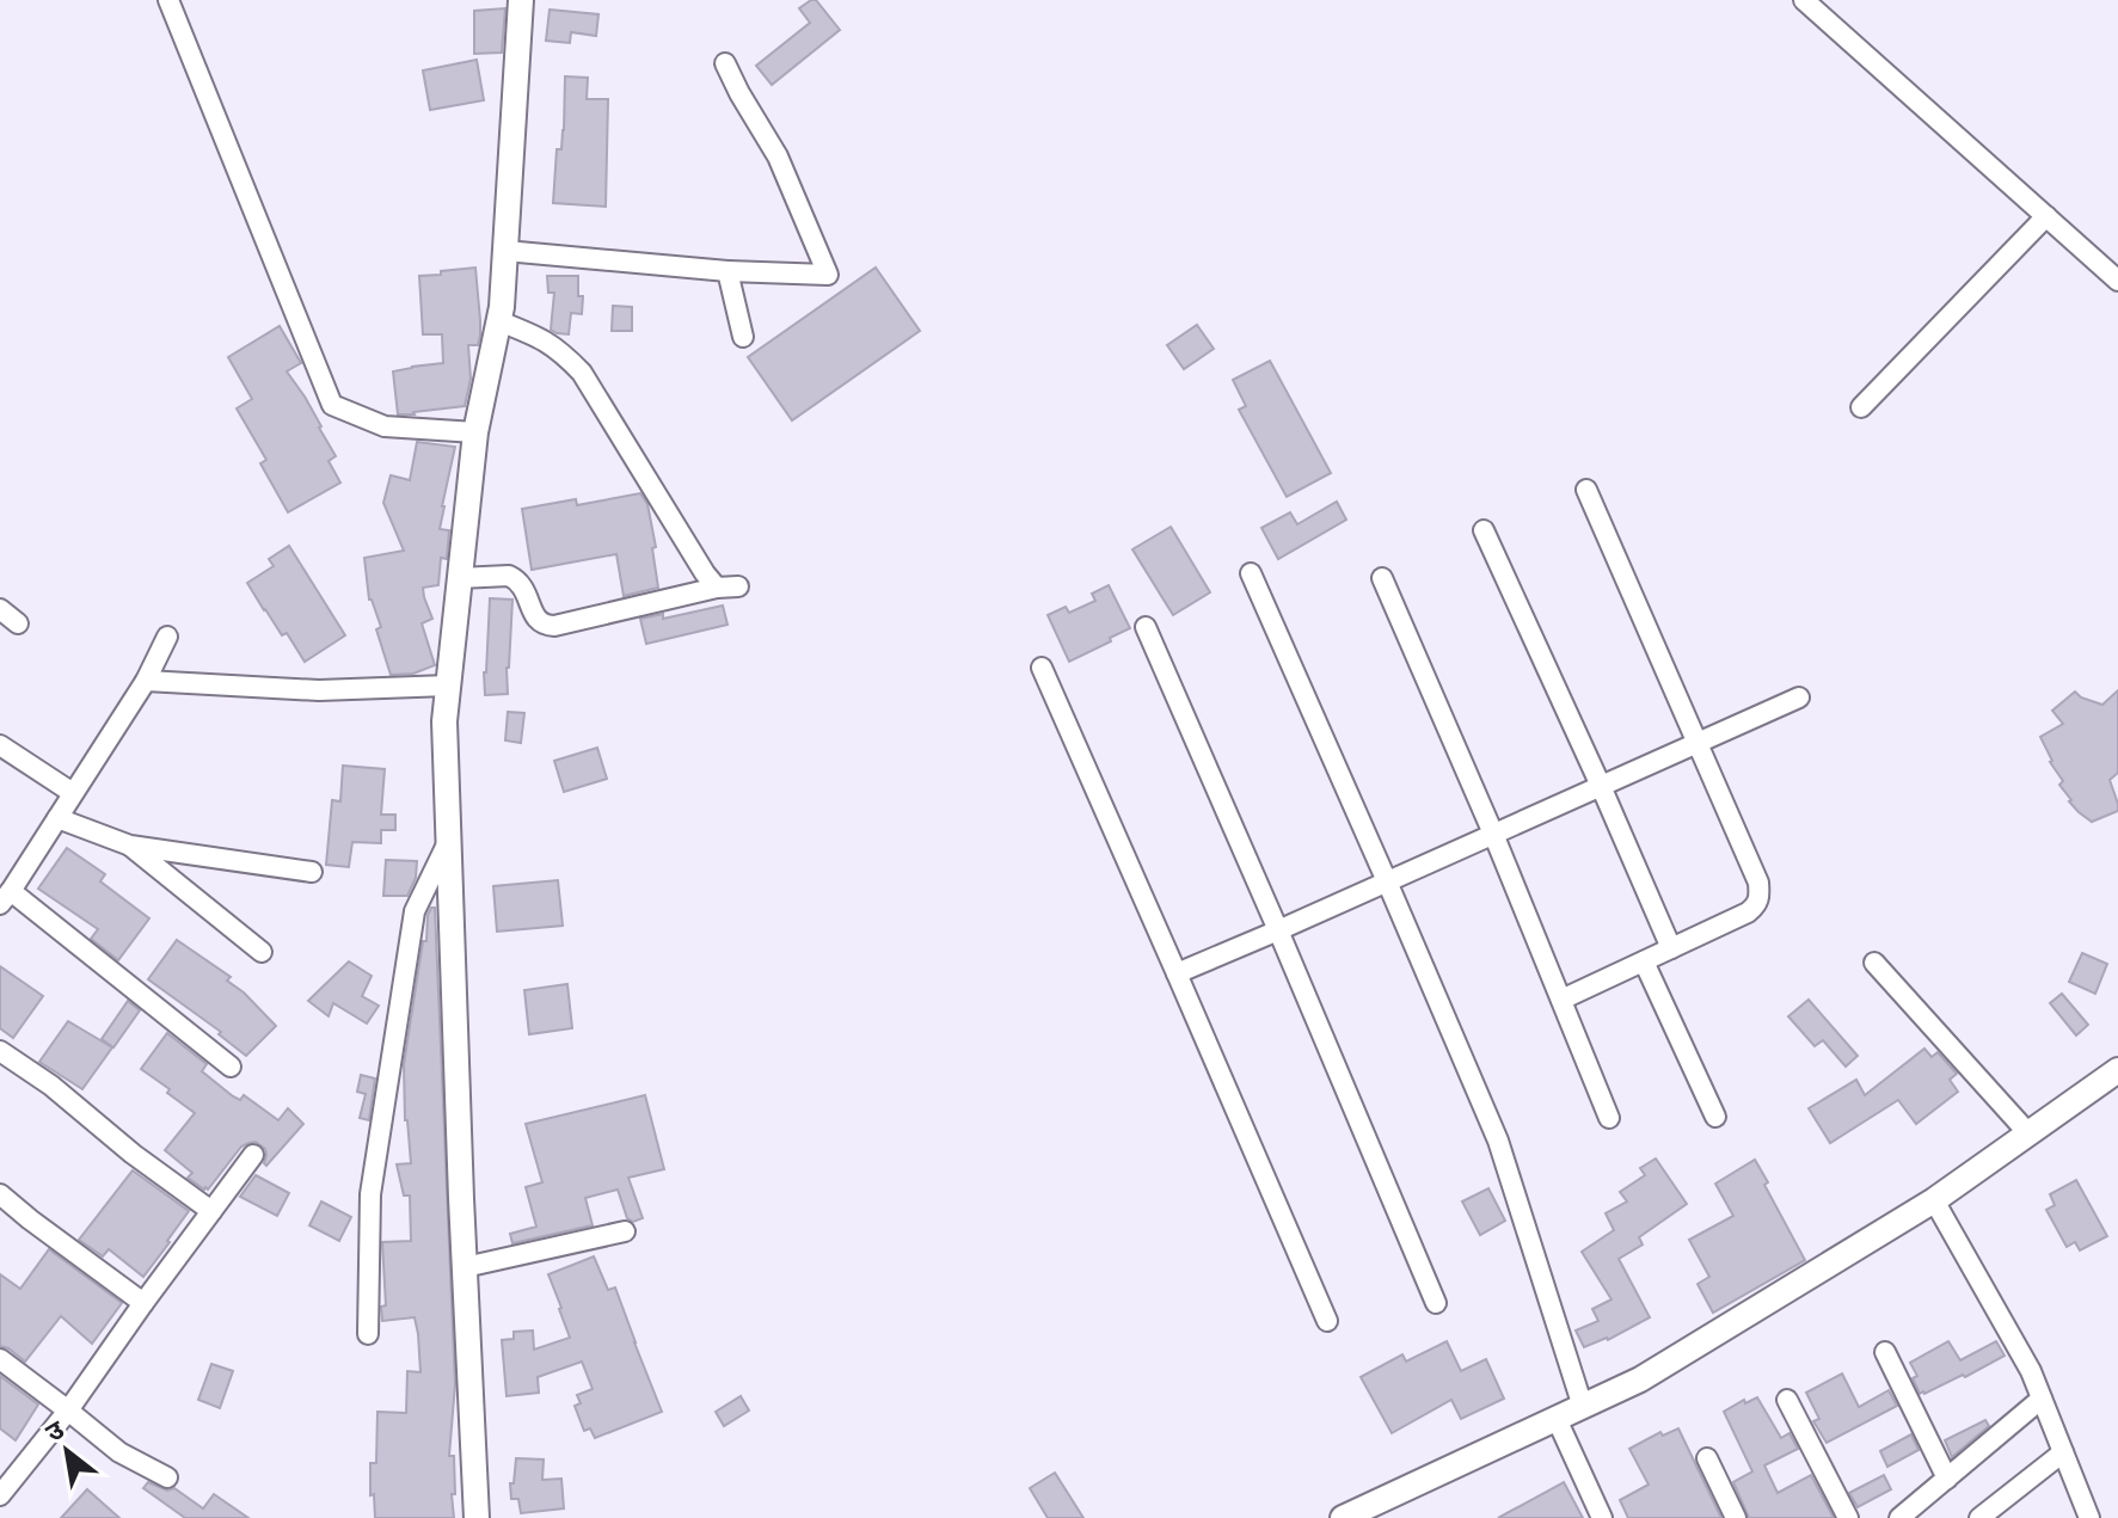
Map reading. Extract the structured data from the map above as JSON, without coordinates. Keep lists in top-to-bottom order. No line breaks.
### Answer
{"north":"top left"}
